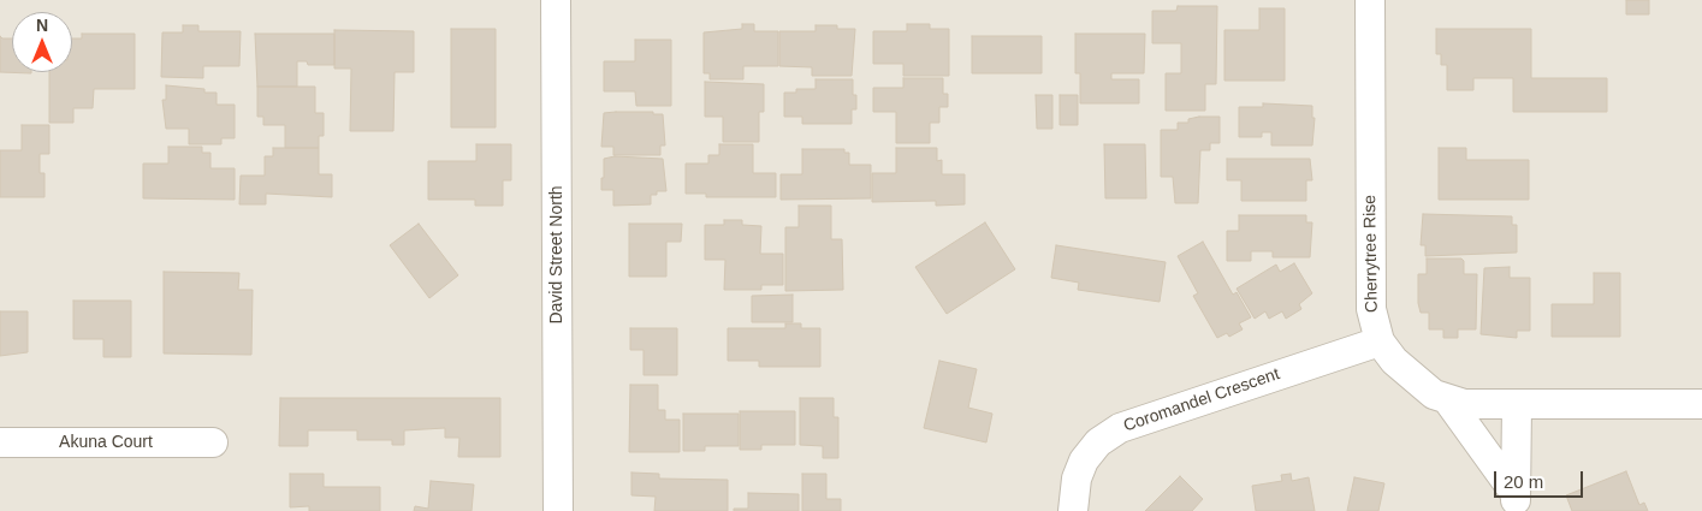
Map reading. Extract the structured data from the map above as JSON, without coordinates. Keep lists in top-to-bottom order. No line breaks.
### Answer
{"streets":{"street":["Cherrytree Rise","David Street North","Coromandel Crescent","Akuna Court"]},"crossings":[["Cherrytree Rise","Coromandel Crescent"]],"scale_bar":"20 m","north":"top"}
